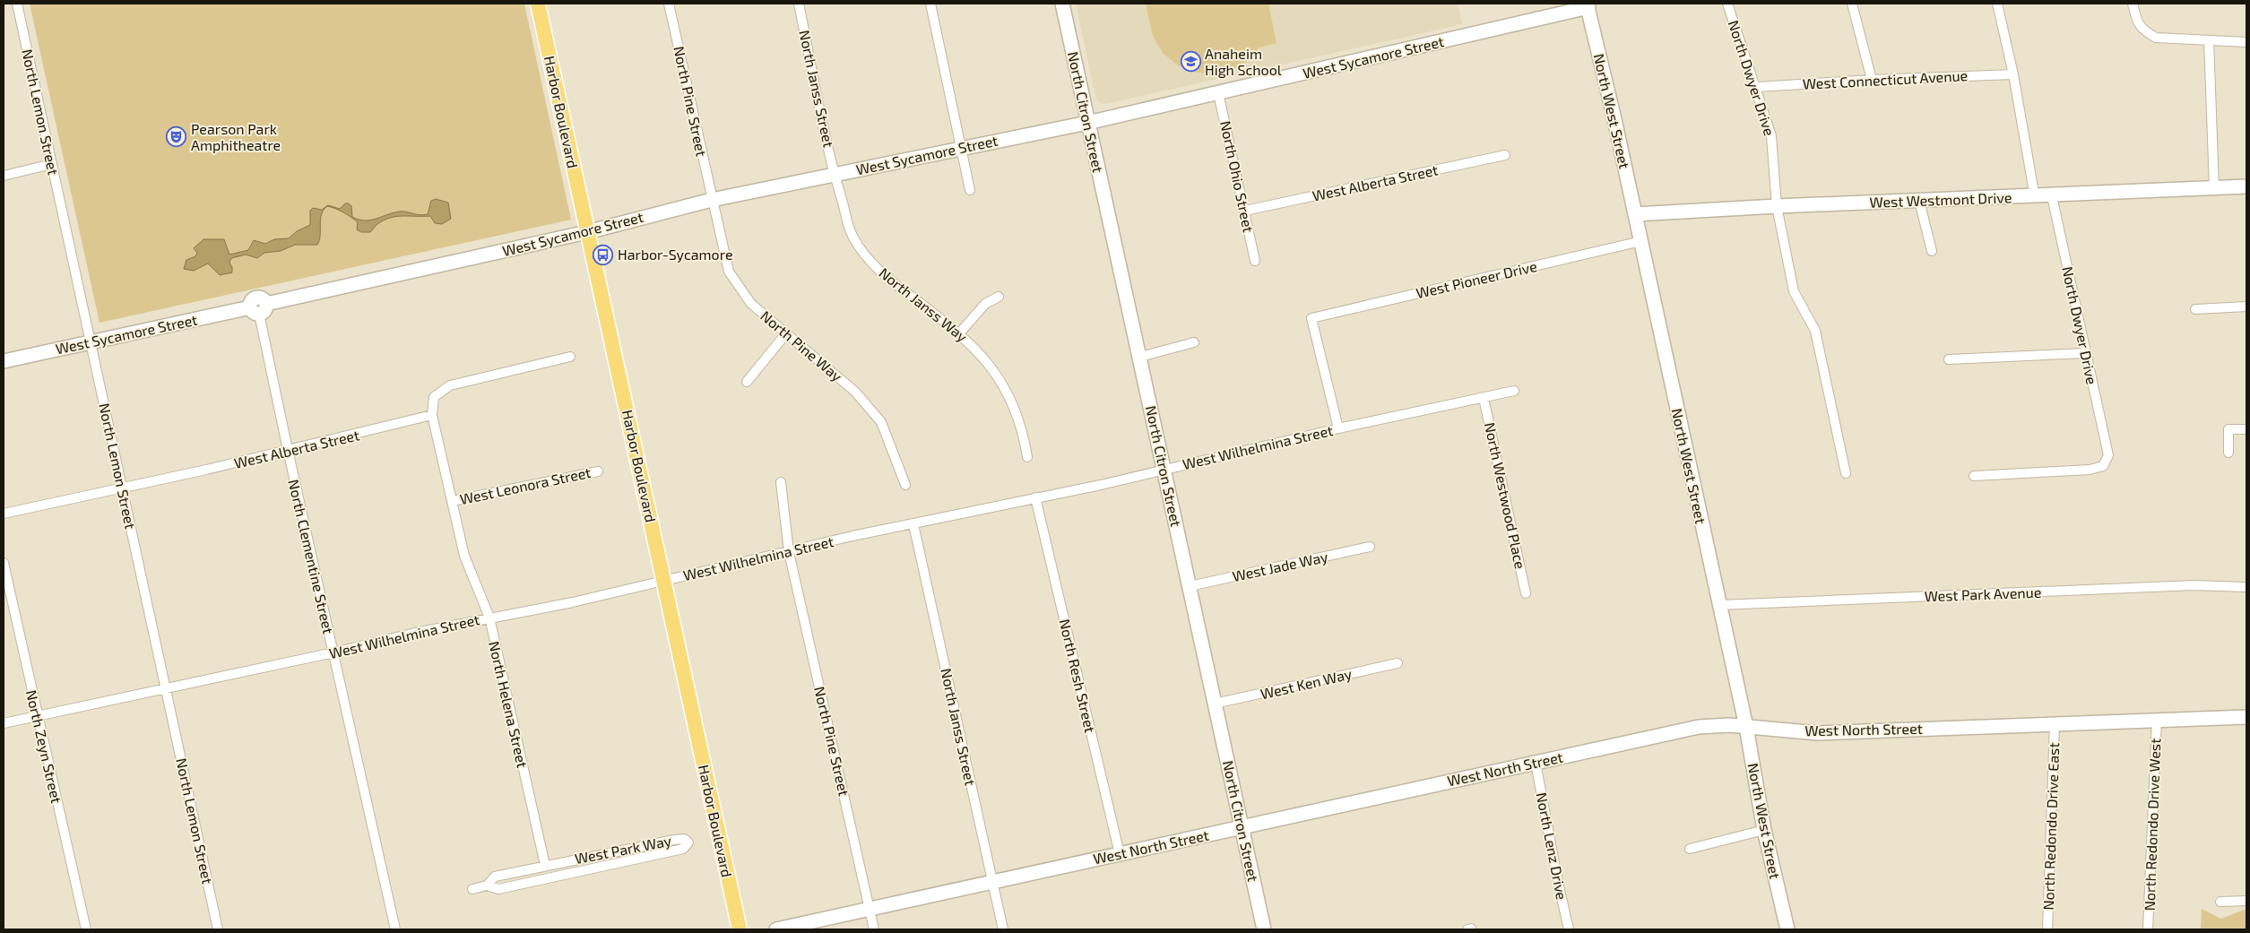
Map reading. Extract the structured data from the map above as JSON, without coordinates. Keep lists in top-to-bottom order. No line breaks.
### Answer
{"streets":{"main road":["Harbor Boulevard"],"street":["West Sycamore Street","North Dwyer Drive","West Connecticut Avenue","North Janss Street","North Pine Street","North West Street","North Lemon Street","North Citron Street","North Ohio Street","West Alberta Street","West Westmont Drive","West Pioneer Drive","North Janss Way","North Pine Way","West Wilhelmina Street","West Leonora Street","North Westwood Place","North Clementine Street","West Jade Way","West Park Avenue","North Resh Street","West Ken Way","North Helena Street","West North Street","North Zeyn Street","North Redondo Drive West","North Redondo Drive East","North Lenz Drive","West Park Way"]},"crossings":[["West Sycamore Street","North Janss Street"],["West Sycamore Street","North Pine Street"],["West Sycamore Street","North West Street"],["West Sycamore Street","North Lemon Street"],["West Sycamore Street","Harbor Boulevard"],["West Sycamore Street","North Citron Street"],["West Sycamore Street","North Ohio Street"],["West Sycamore Street","North Janss Way"],["West Sycamore Street","North Pine Way"],["West Sycamore Street","North Clementine Street"],["North Dwyer Drive","West Connecticut Avenue"],["North Dwyer Drive","West Westmont Drive"],["North Janss Street","North Janss Way"],["North Janss Street","West Wilhelmina Street"],["North Janss Street","West North Street"],["North Pine Street","North Pine Way"],["North Pine Street","West Wilhelmina Street"],["North Pine Street","West North Street"],["North West Street","West Westmont Drive"],["North West Street","West Pioneer Drive"],["North West Street","West Park Avenue"],["North West Street","West North Street"],["North Lemon Street","West Alberta Street"],["North Lemon Street","West Wilhelmina Street"],["Harbor Boulevard","West Wilhelmina Street"],["North Citron Street","West Wilhelmina Street"],["North Citron Street","West Jade Way"],["North Citron Street","West Ken Way"],["North Citron Street","West North Street"],["North Ohio Street","West Alberta Street"],["West Alberta Street","North Clementine Street"],["West Alberta Street","North Helena Street"],["West Pioneer Drive","West Wilhelmina Street"],["West Wilhelmina Street","North Westwood Place"],["West Wilhelmina Street","North Clementine Street"],["West Wilhelmina Street","North Resh Street"],["West Wilhelmina Street","North Helena Street"],["West Wilhelmina Street","North Zeyn Street"],["West Leonora Street","North Helena Street"],["North Resh Street","West North Street"],["North Helena Street","West Park Way"],["West North Street","North Redondo Drive West"],["West North Street","North Redondo Drive East"],["West North Street","North Lenz Drive"]],"places":{"school or university":["Anaheim High School"],"theatre":["Pearson Park Amphitheatre"],"bus stop":["Harbor-Sycamore"]}}
